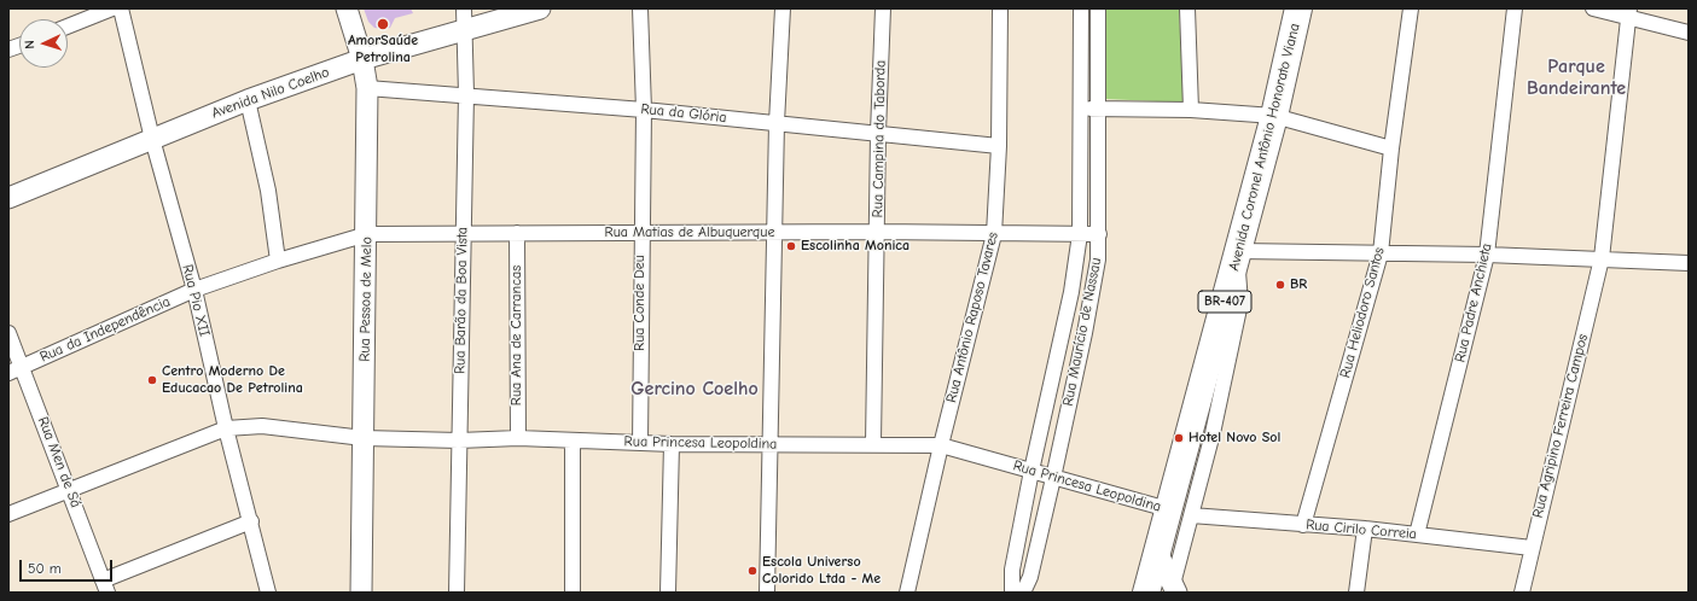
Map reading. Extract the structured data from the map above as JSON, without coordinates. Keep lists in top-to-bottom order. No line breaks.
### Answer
{"streets":{"highway":["Avenida Coronel Antônio Honorato Viana","BR-407"],"street":["Avenida Nilo Coelho","Rua da Glória","Rua Campina do Taborda","Rua Matias de Albuquerque","Rua Pessoa de Melo","Rua Pio XII","Rua Barão da Boa Vista","Rua Conde Deu","Rua Padre Anchieta","Rua Heliodoro Santos","Rua Antônio Raposo Tavares","Rua da Independência","Rua Maurício de Nassau","Rua Ana de Carrancas","Rua Agripino Ferreira Campos","Rua Princesa Leopoldina","Rua Men de Sá","Rua Cirilo Correia"]},"crossings":[["Avenida Nilo Coelho","Rua Pessoa de Melo"],["Avenida Nilo Coelho","Rua Pio XII"],["Avenida Nilo Coelho","Rua Barão da Boa Vista"],["Rua da Glória","Rua Campina do Taborda"],["Rua da Glória","Rua Pessoa de Melo"],["Rua da Glória","Rua Barão da Boa Vista"],["Rua da Glória","Rua Conde Deu"],["Rua da Glória","Rua Antônio Raposo Tavares"],["Rua Campina do Taborda","Rua Matias de Albuquerque"],["Rua Campina do Taborda","Rua Princesa Leopoldina"],["Avenida Coronel Antônio Honorato Viana","Rua Princesa Leopoldina"],["Avenida Coronel Antônio Honorato Viana","Rua Cirilo Correia"],["Rua Matias de Albuquerque","Rua Pessoa de Melo"],["Rua Matias de Albuquerque","Rua Barão da Boa Vista"],["Rua Matias de Albuquerque","Rua Conde Deu"],["Rua Matias de Albuquerque","Rua Antônio Raposo Tavares"],["Rua Matias de Albuquerque","Rua da Independência"],["Rua Matias de Albuquerque","Rua Maurício de Nassau"],["Rua Matias de Albuquerque","Rua Ana de Carrancas"],["Rua Pessoa de Melo","Rua da Independência"],["Rua Pessoa de Melo","Rua Princesa Leopoldina"],["Rua Pio XII","Rua da Independência"],["Rua Pio XII","Rua Princesa Leopoldina"],["Rua Barão da Boa Vista","Rua Princesa Leopoldina"],["Rua Conde Deu","Rua Princesa Leopoldina"],["Rua Padre Anchieta","Rua Cirilo Correia"],["Rua Heliodoro Santos","Rua Cirilo Correia"],["Rua Antônio Raposo Tavares","Rua Princesa Leopoldina"],["Rua da Independência","Rua Men de Sá"],["Rua Maurício de Nassau","Rua Princesa Leopoldina"],["Rua Ana de Carrancas","Rua Princesa Leopoldina"],["Rua Agripino Ferreira Campos","Rua Cirilo Correia"],["Rua Princesa Leopoldina","Rua Men de Sá"],["Rua Princesa Leopoldina","Rua Cirilo Correia"]],"districts":["Parque Bandeirante","Gercino Coelho"],"places":["AmorSaúde Petrolina","Escolinha Monica","BR","Centro Moderno De Educacao De Petrolina","Hotel Novo Sol","Escola Universo Colorido Ltda - Me"],"scale_bar":"50 m","north":"left"}
